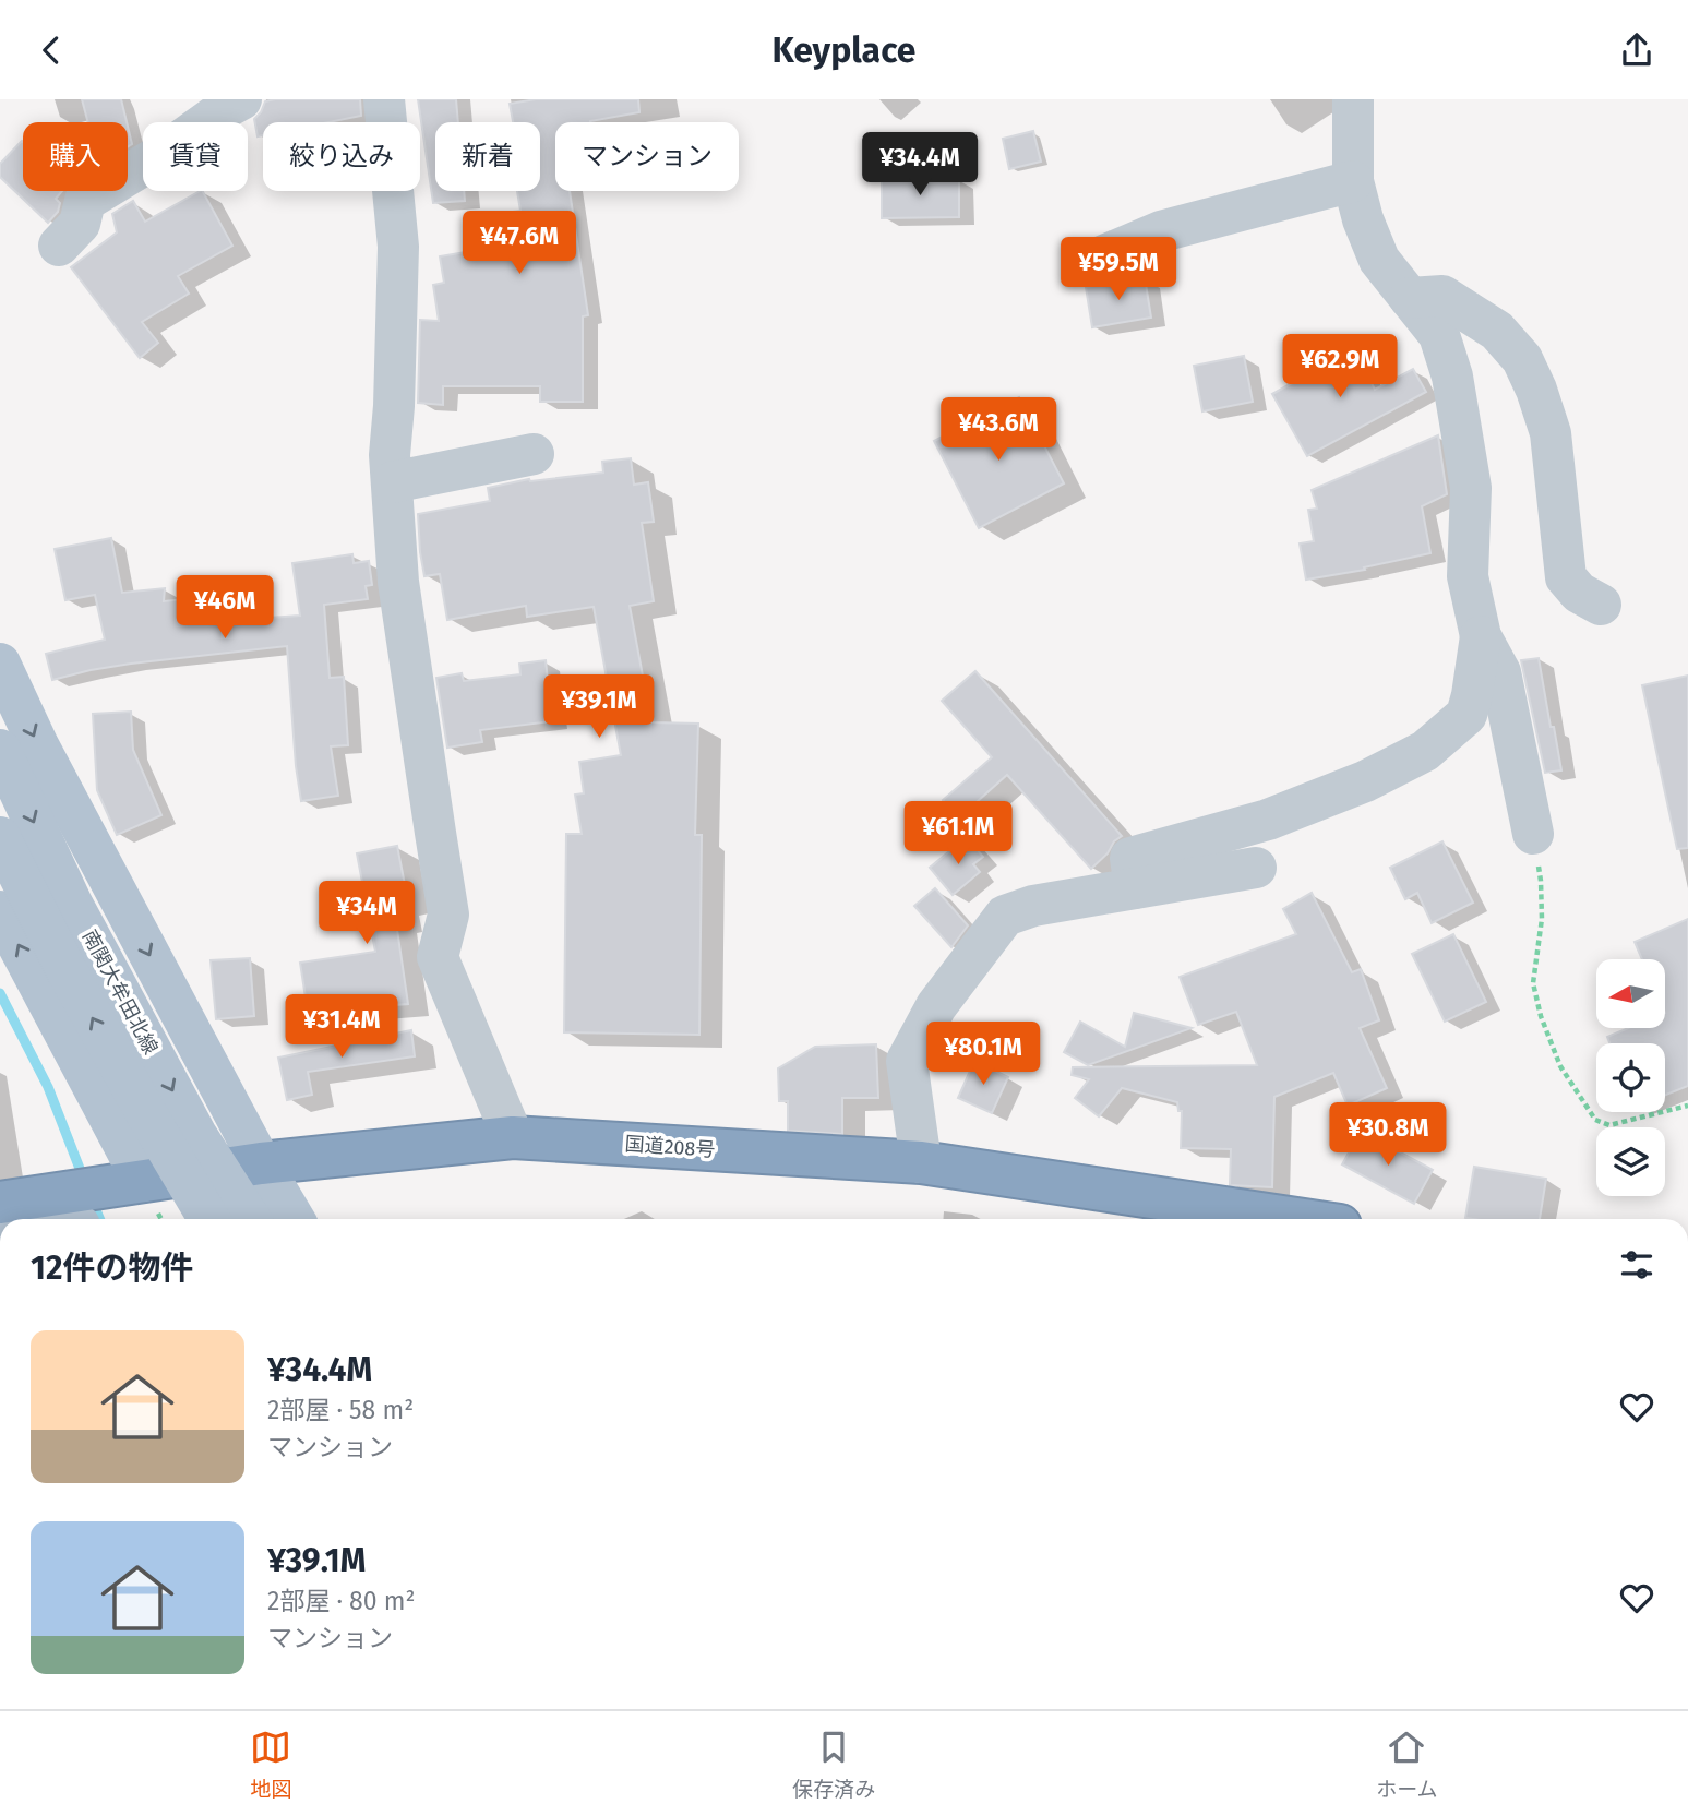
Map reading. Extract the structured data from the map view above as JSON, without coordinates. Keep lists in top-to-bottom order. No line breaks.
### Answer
{"streets":{"highway":["国道208号"],"main road":["南関大牟田北線"]},"north":"left","page":{"header":"Keyplace","chip":["購入","賃貸","絞り込み","新着","マンション"],"price":["¥34.4M","¥47.6M","¥59.5M","¥62.9M","¥43.6M","¥46M","¥39.1M","¥61.1M","¥34M","¥31.4M","¥80.1M","¥30.8M"],"heading":"12件の物件","list":[{"name":"¥34.4M","note":"2部屋 · 58 m² · マンション"},{"name":"¥39.1M","note":"2部屋 · 80 m² · マンション"}],"tabs":["地図","保存済み","ホーム"]}}
